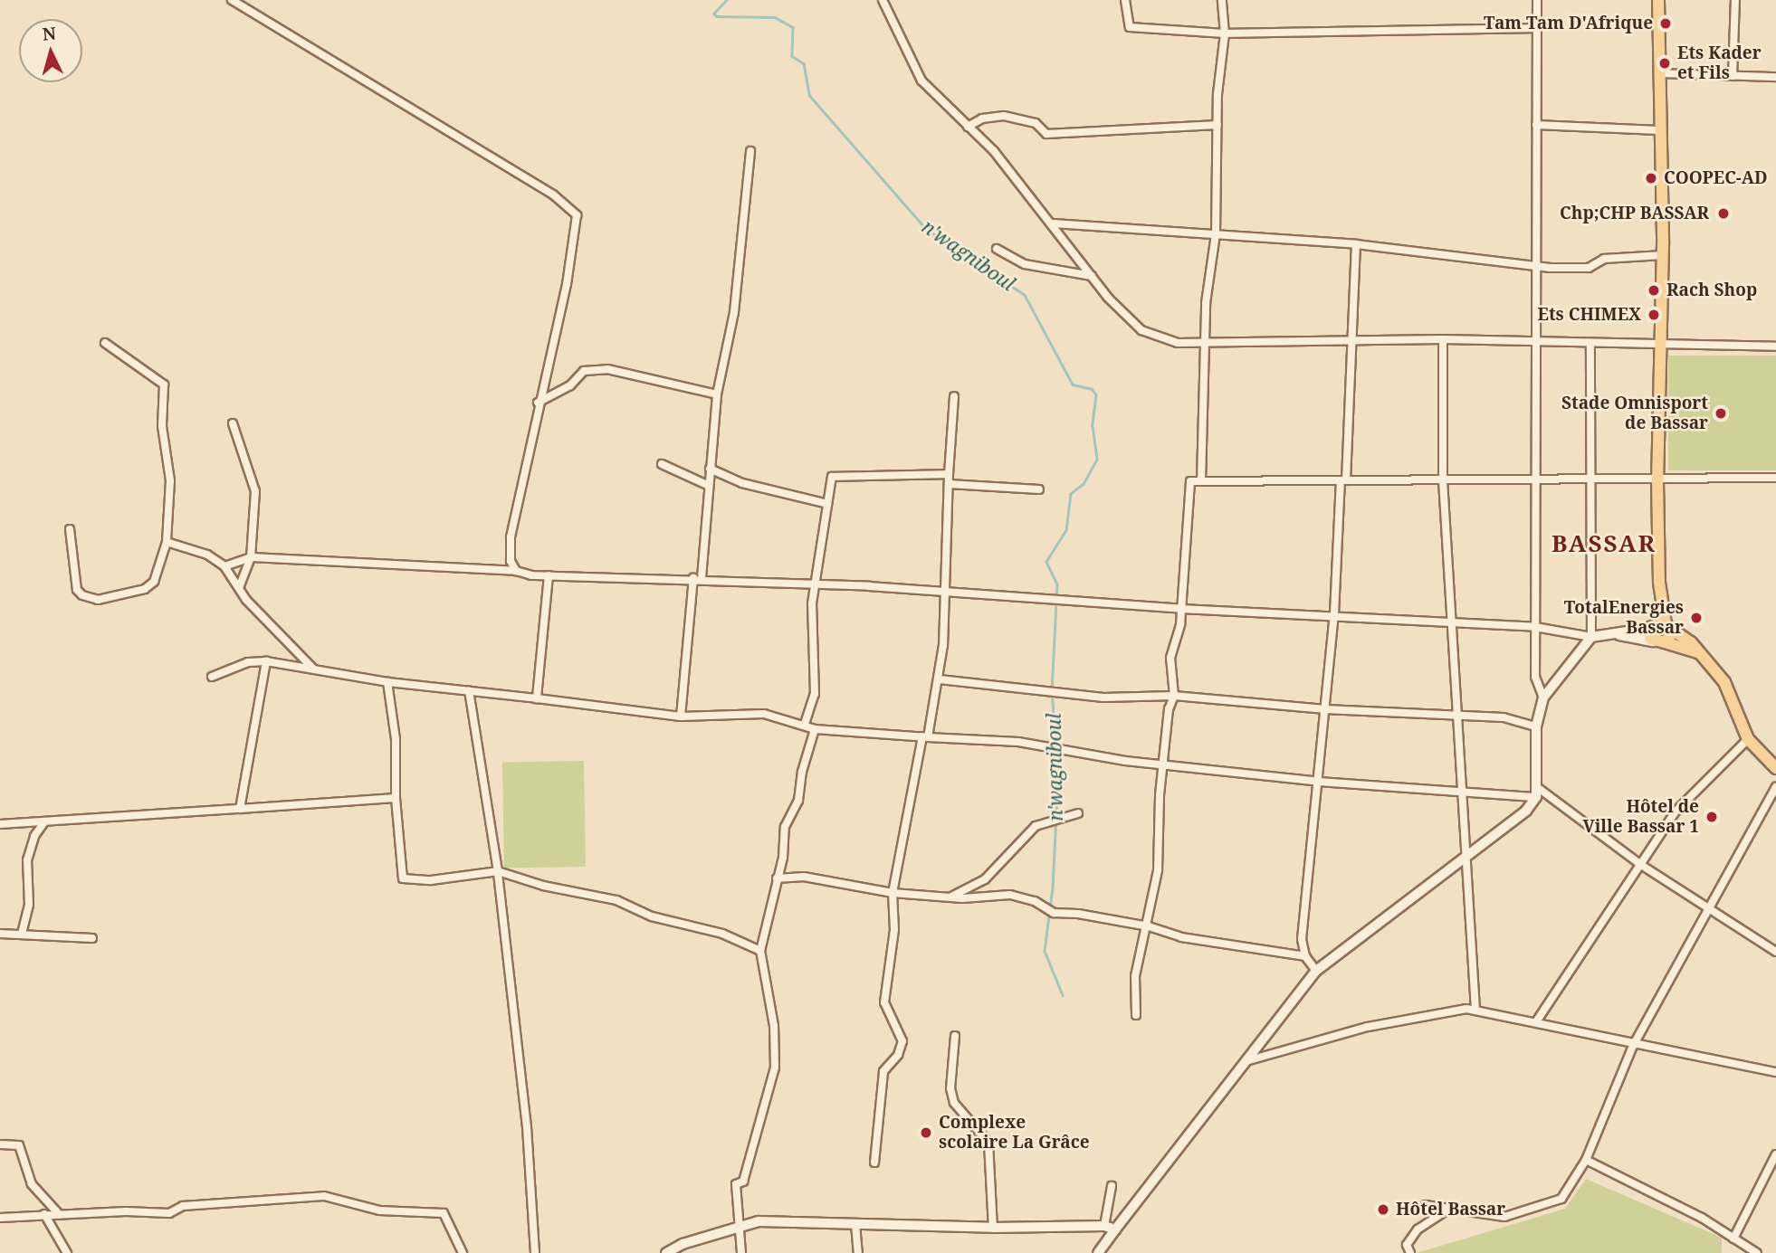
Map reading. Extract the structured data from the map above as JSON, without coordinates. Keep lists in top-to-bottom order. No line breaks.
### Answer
{"districts":["BASSAR"],"water":["n'wagniboul"],"places":["Tam Tam D'Afrique","Ets Kader et Fils","COOPEC-AD","Chp;CHP BASSAR","Rach Shop","Ets CHIMEX","Stade Omnisport de Bassar","TotalEnergies Bassar","Hôtel de Ville Bassar 1","Complexe scolaire La Grâce","Hôtel Bassar"],"north":"top"}
